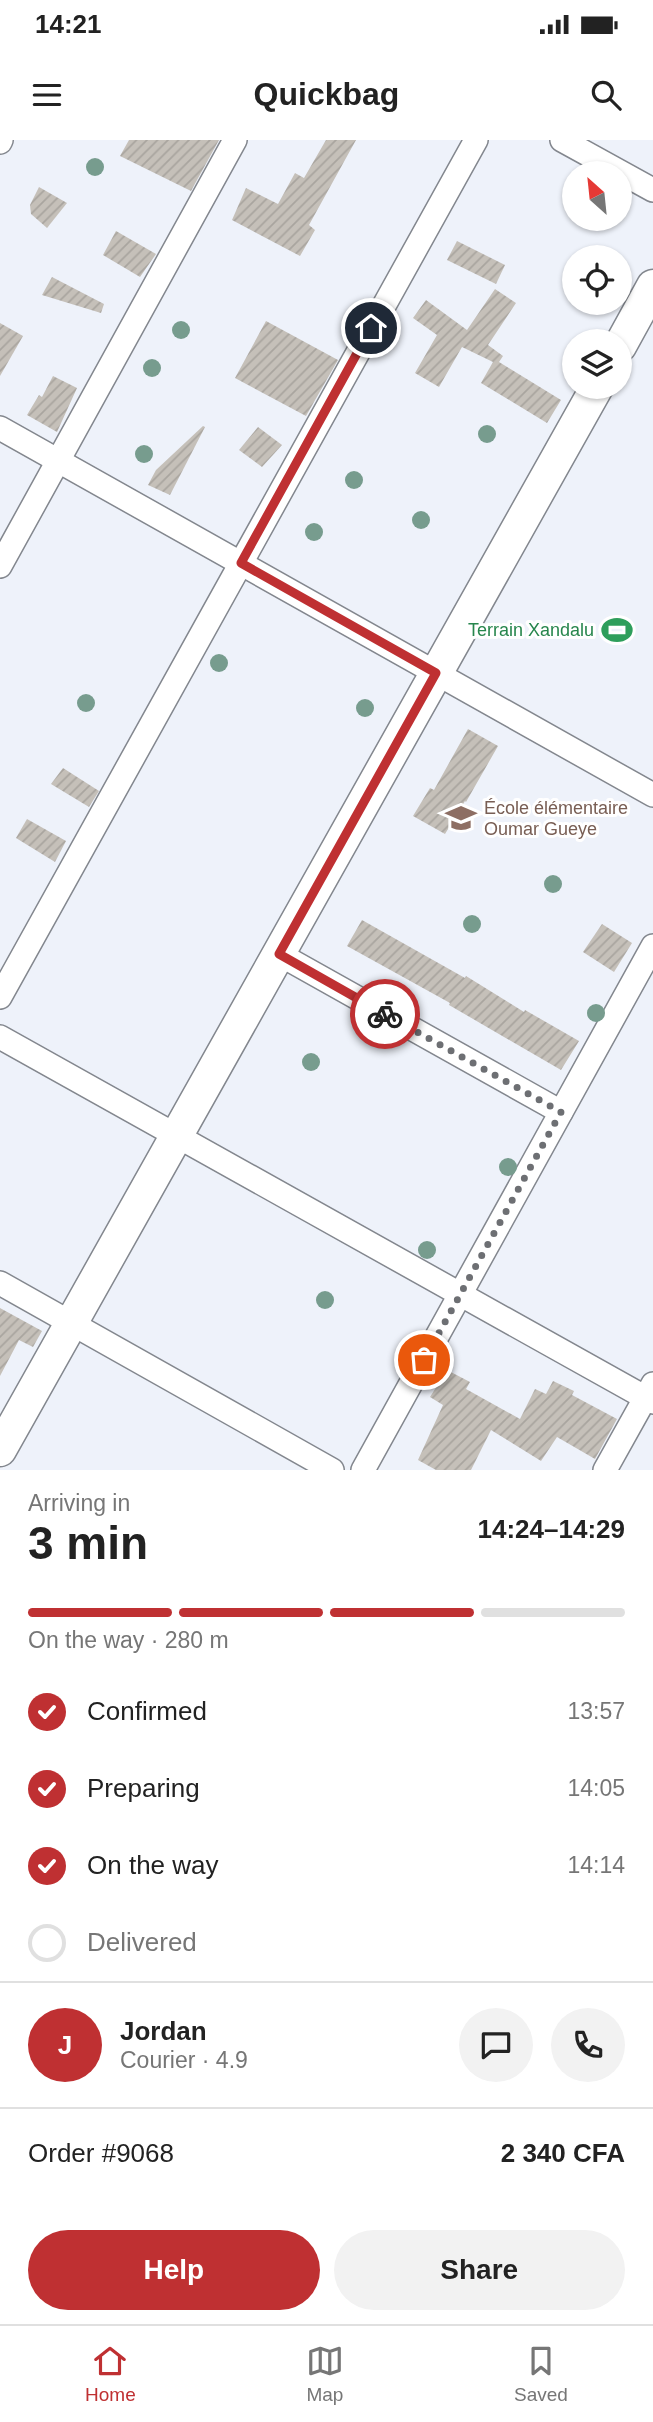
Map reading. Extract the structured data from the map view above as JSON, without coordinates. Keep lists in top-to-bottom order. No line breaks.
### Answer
{"places":{"sports":["Terrain Xandalu"],"school or university":["École élémentaire Oumar Gueye"]},"north":"top left","page":{"status":"14:21","header":"Quickbag","heading":["3 min","Arriving in","14:24–14:29"],"panel":["Jordan","Courier · 4.9","Order #9068","2 340 CFA"],"bar":"On the way · 280 m","list":[["Confirmed","13:57"],["Preparing","14:05"],["On the way","14:14"],"Delivered"],"round":"J","buttons":["Help","Share"],"tabs":["Home","Map","Saved"]}}
